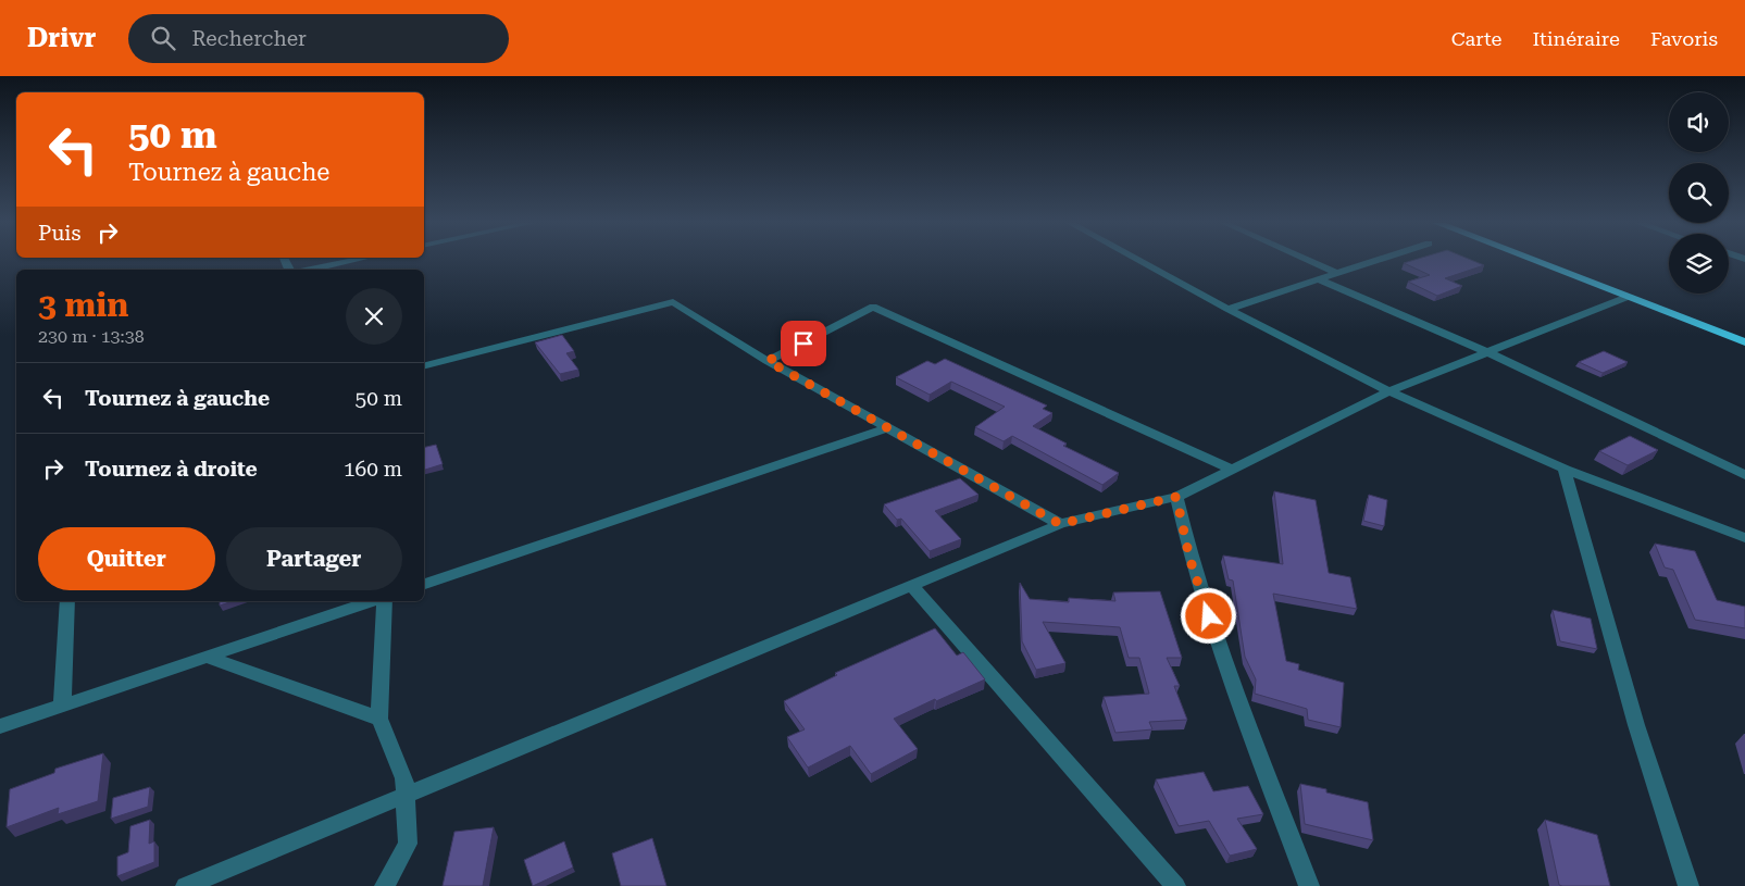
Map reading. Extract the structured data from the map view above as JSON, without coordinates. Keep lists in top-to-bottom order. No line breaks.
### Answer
{"page":{"header":"Drivr","search":"Rechercher","nav":["Carte","Itinéraire","Favoris"],"turn":["50 m","Tournez à gauche"],"then":"Puis","heading":["3 min","230 m · 13:38"],"list":[{"name":"Tournez à gauche","value":"50 m"},{"name":"Tournez à droite","value":"160 m"}],"buttons":["Quitter","Partager"]}}
